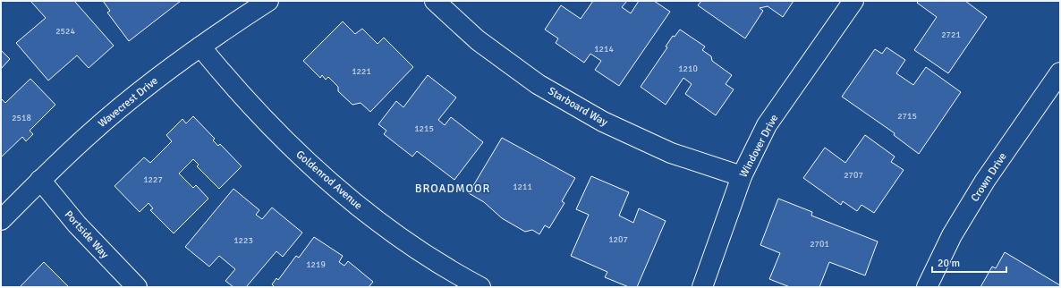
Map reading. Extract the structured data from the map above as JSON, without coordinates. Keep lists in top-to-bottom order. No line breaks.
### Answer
{"streets":{"street":["Wavecrest Drive","Starboard Way","Windover Drive","Crown Drive","Goldenrod Avenue","Portside Way"]},"crossings":[["Wavecrest Drive","Goldenrod Avenue"],["Wavecrest Drive","Portside Way"],["Starboard Way","Windover Drive"]],"districts":["BROADMOOR"],"house_numbers":["2524","2721","1214","1210","1221","2715","2518","1215","2707","1227","1211","1207","1223","2701","1219"],"scale_bar":"20 m"}
